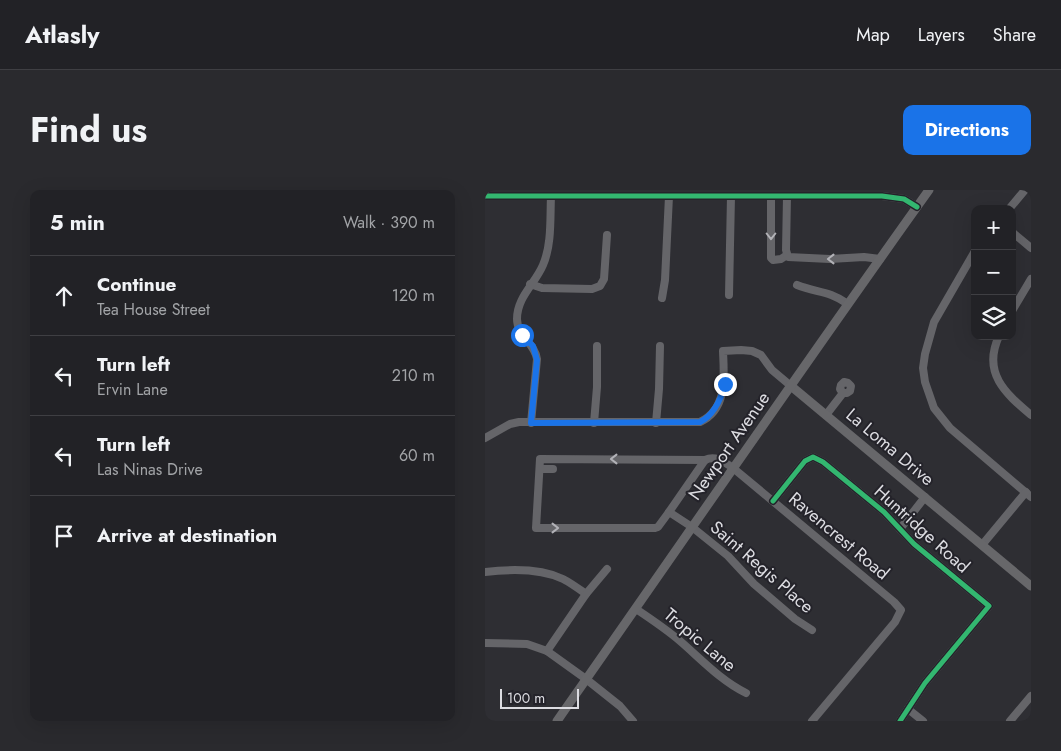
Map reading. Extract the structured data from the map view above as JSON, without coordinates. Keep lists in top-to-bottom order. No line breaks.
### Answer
{"streets":{"main road":["Newport Avenue","La Loma Drive"],"street":["Huntridge Road","Ravencrest Road","Saint Regis Place","Tropic Lane"]},"crossings":[["Newport Avenue","La Loma Drive"],["Newport Avenue","Ravencrest Road"],["Newport Avenue","Saint Regis Place"],["Newport Avenue","Tropic Lane"],["Huntridge Road","Ravencrest Road"]],"scale_bar":"100 m","page":{"header":"Atlasly","nav":["Map","Layers","Share"],"title":"Find us","buttons":"Directions","heading":["5 min","Walk · 390 m"],"map_buttons":["+","−"],"list":[["Continue","Tea House Street","120 m"],["Turn left","Ervin Lane","210 m"],["Turn left","Las Ninas Drive","60 m"],"Arrive at destination"],"scale":"100 m"}}
